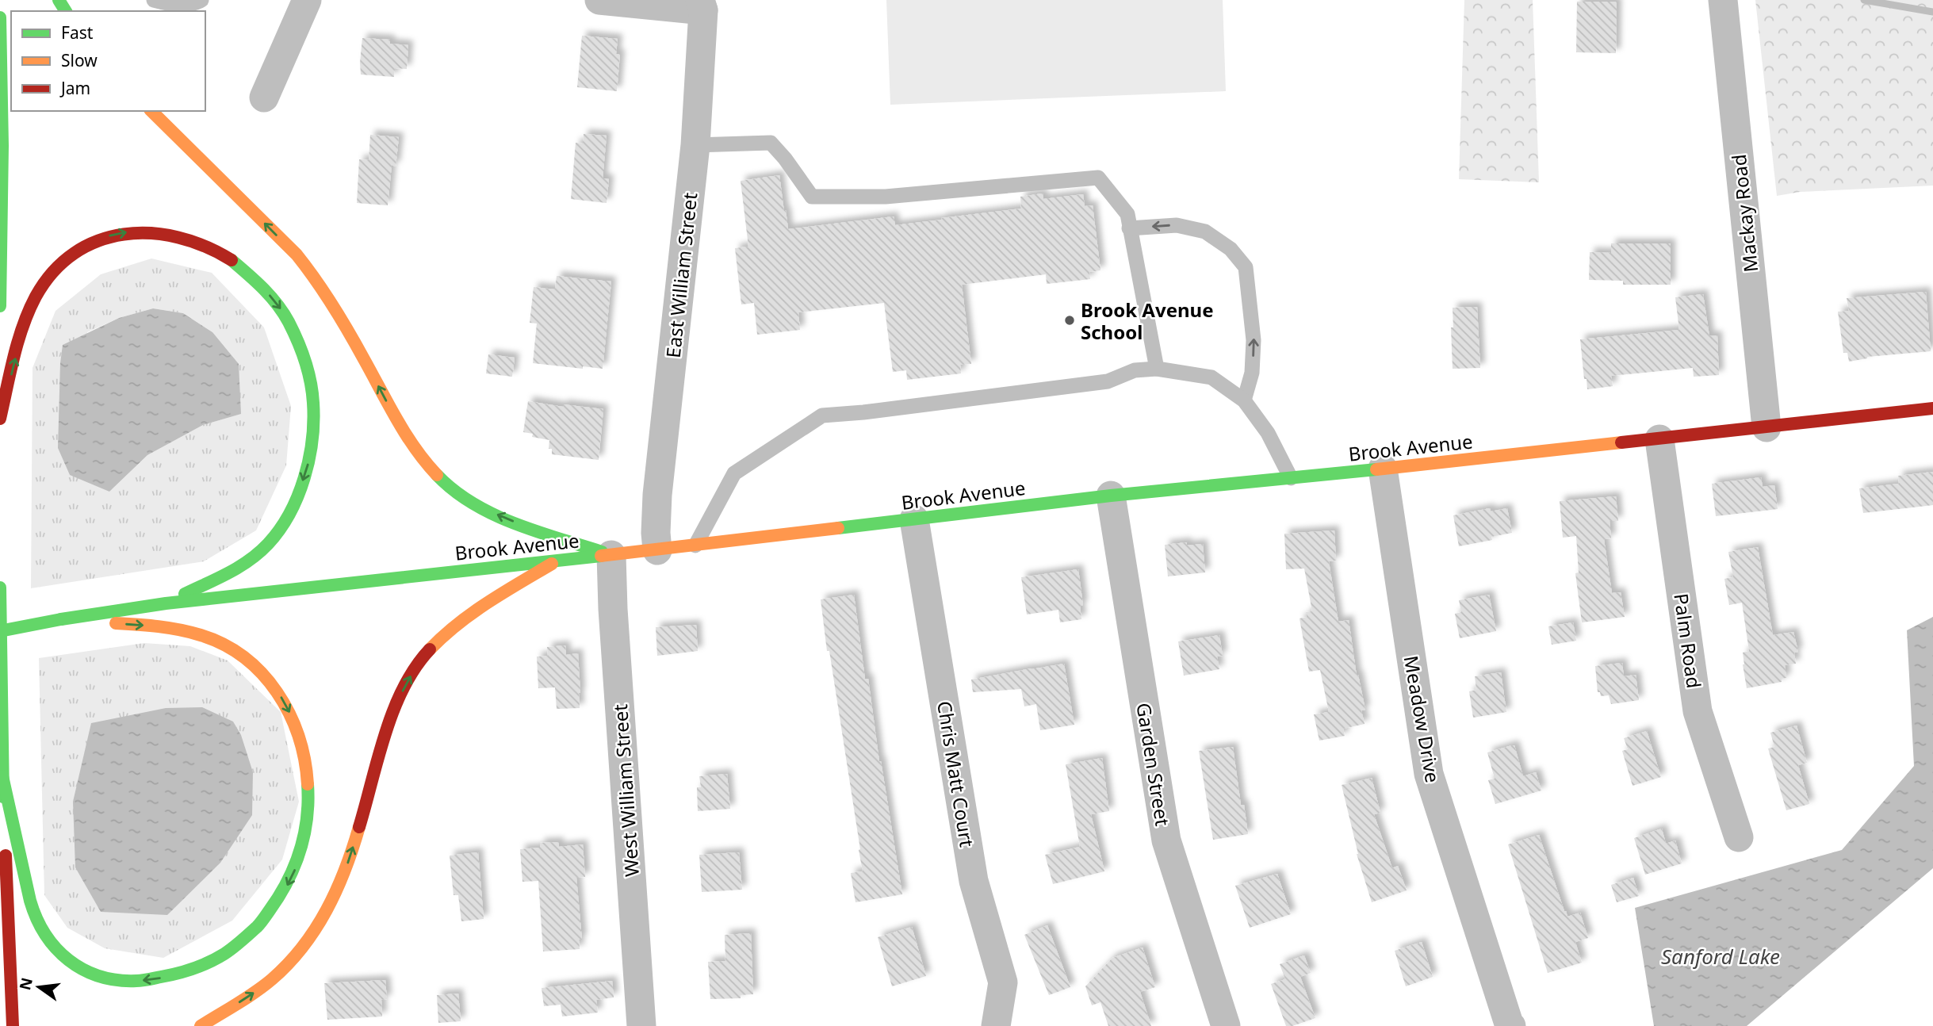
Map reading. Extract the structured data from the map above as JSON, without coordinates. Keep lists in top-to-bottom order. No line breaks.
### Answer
{"streets":{"main road":["Brook Avenue"],"street":["Mackay Road","East William Street","Palm Road","Meadow Drive","Garden Street","Chris Matt Court","West William Street"]},"crossings":[["Mackay Road","Brook Avenue"],["East William Street","Brook Avenue"],["Brook Avenue","Palm Road"],["Brook Avenue","Meadow Drive"],["Brook Avenue","Garden Street"],["Brook Avenue","Chris Matt Court"],["Brook Avenue","West William Street"]],"water":["Sanford Lake"],"places":["Brook Avenue School"],"legend":["Fast","Slow","Jam"],"north":"left"}
